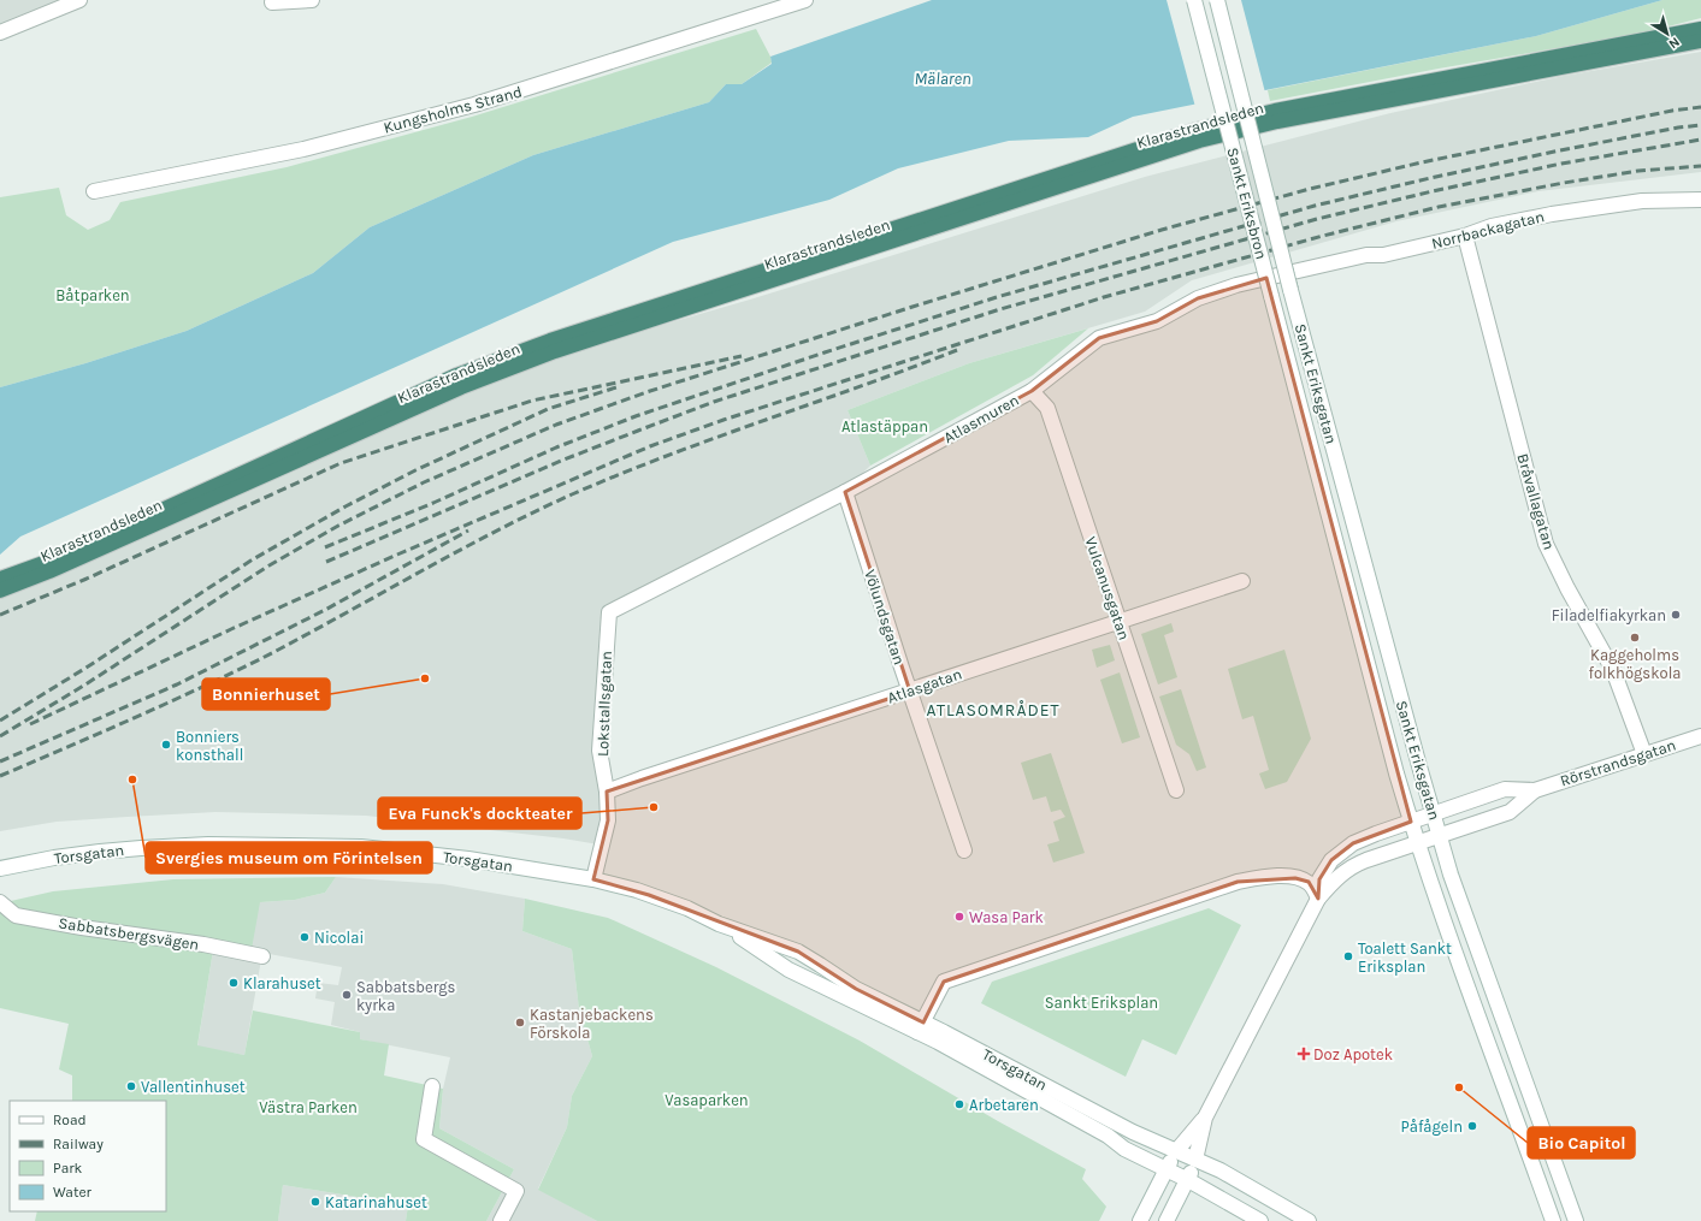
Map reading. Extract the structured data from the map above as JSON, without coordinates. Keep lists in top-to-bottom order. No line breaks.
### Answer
{"streets":{"highway":["Klarastrandsleden"],"street":["Kungsholms Strand","Sankt Eriksbron","Norrbackagatan","Sankt Eriksgatan","Atlasmuren","Bråvallagatan","Vulcanusgatan","Völundsgatan","Atlasgatan","Lokstallsgatan","Rörstrandsgatan","Torsgatan","Sabbatsbergsvägen"]},"crossings":[["Sankt Eriksbron","Sankt Eriksgatan"],["Norrbackagatan","Atlasmuren"],["Norrbackagatan","Bråvallagatan"],["Sankt Eriksgatan","Rörstrandsgatan"],["Atlasmuren","Vulcanusgatan"],["Atlasmuren","Völundsgatan"],["Atlasmuren","Lokstallsgatan"],["Bråvallagatan","Rörstrandsgatan"],["Vulcanusgatan","Atlasgatan"],["Völundsgatan","Atlasgatan"],["Atlasgatan","Lokstallsgatan"],["Lokstallsgatan","Torsgatan"]],"districts":["ATLASOMRÅDET"],"water":["Mälaren"],"parks":["Båtparken","Atlastäppan","Sankt Eriksplan","Vasaparken","Västra Parken"],"places":{"other":["Filadelfiakyrkan","Kaggeholms folkhögskola","Bonnierhuset","Bonniers konsthall","Svergies museum om Förintelsen","Eva Funck's dockteater","Wasa Park","Nicolai","Toalett Sankt Eriksplan","Klarahuset","Sabbatsbergs kyrka","Kastanjebackens Förskola","Vallentinhuset","Bio Capitol","Arbetaren","Påfågeln","Katarinahuset"],"health":["Doz Apotek"]},"legend":["Road","Railway","Park","Water"],"north":"bottom right"}
